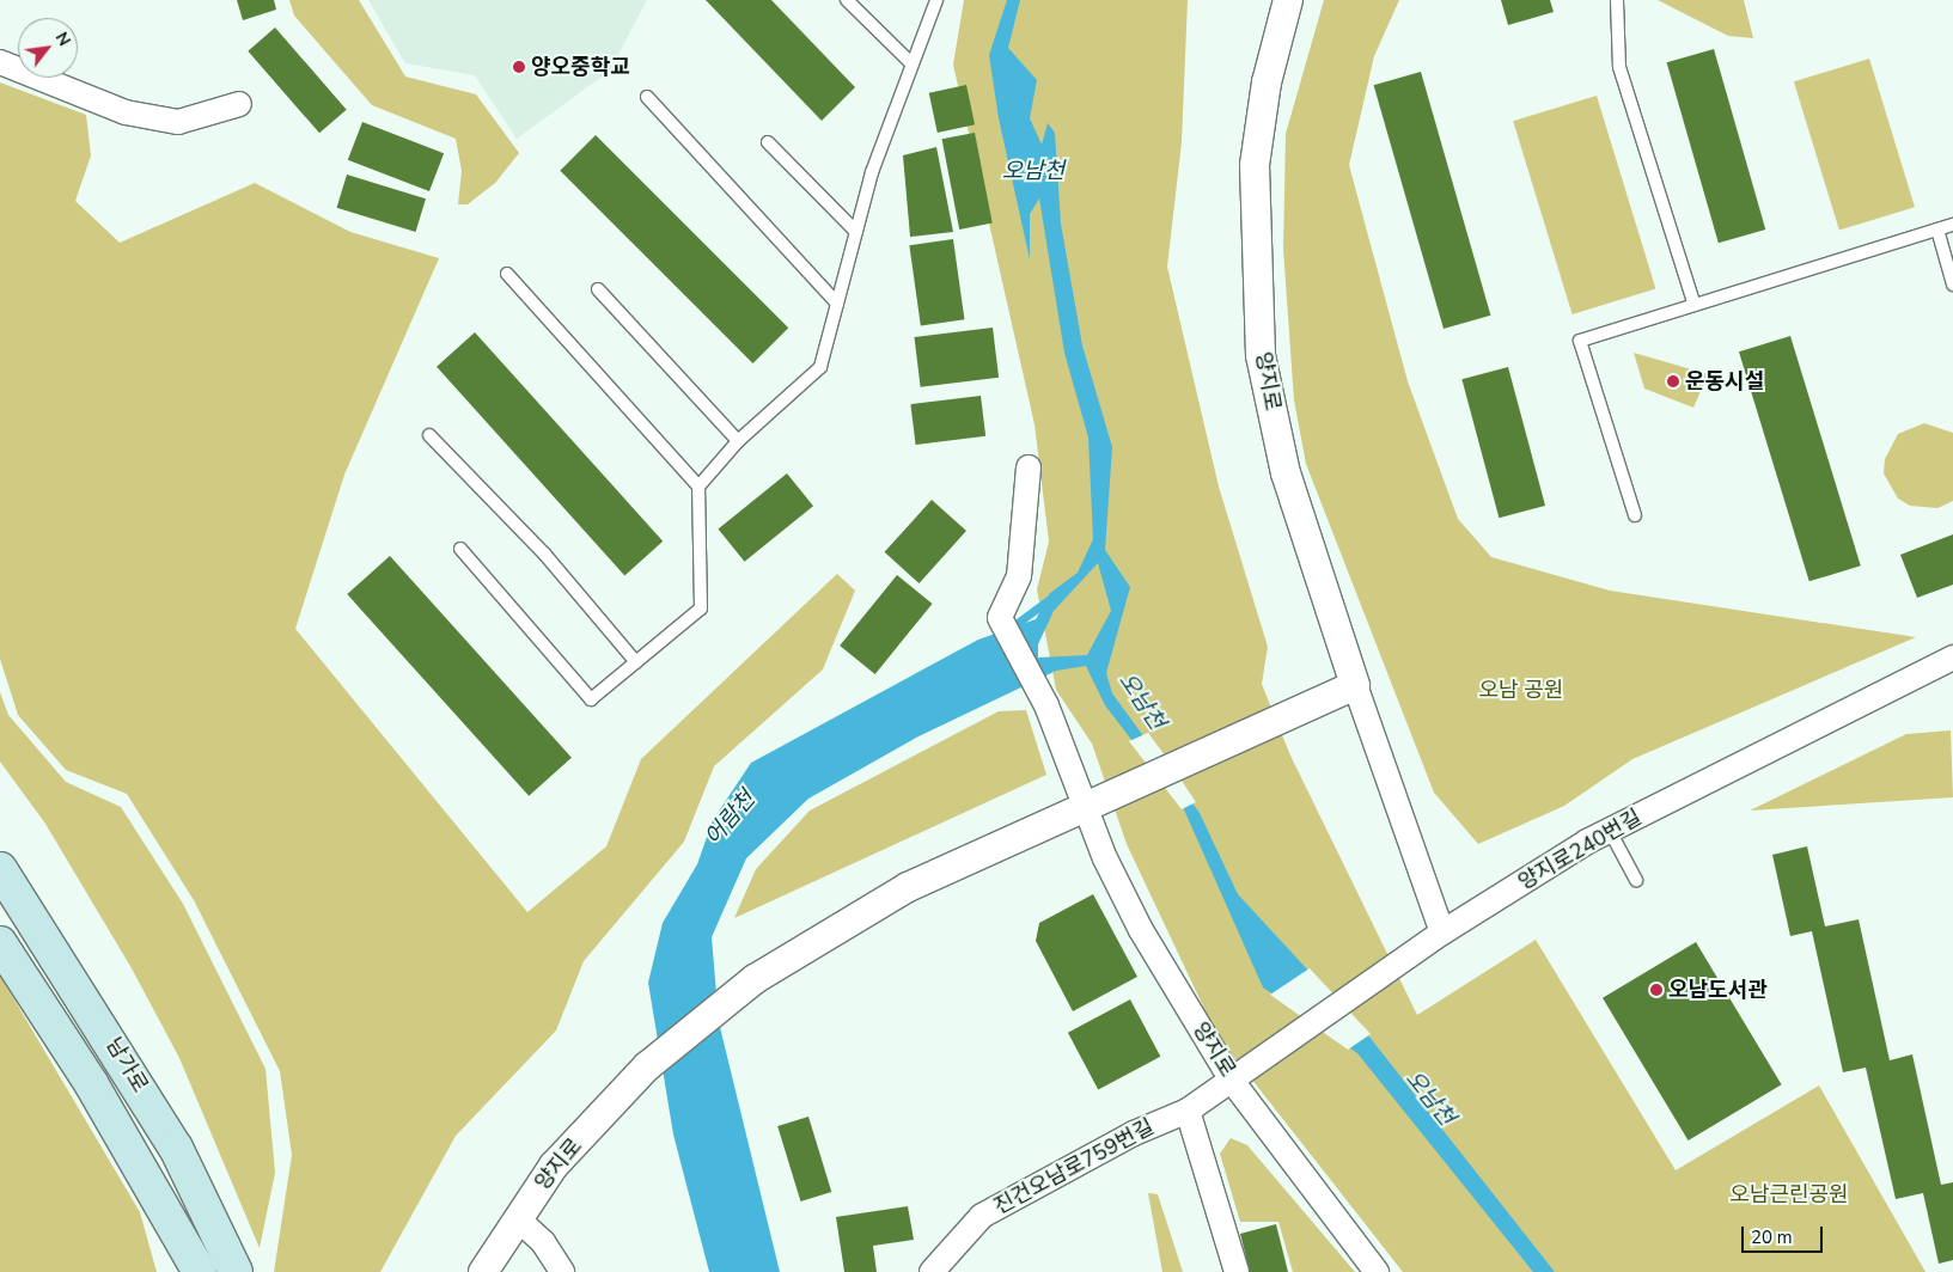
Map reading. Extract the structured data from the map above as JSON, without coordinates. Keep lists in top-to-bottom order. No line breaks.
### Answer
{"streets":{"main road":["남가로"],"street":["양지로","양지로240번길","진건오남로759번길"]},"crossings":[["양지로","진건오남로759번길"],["양지로240번길","진건오남로759번길"]],"water":["오남천","어람천"],"parks":["오남 공원","오남근린공원"],"places":["양오중학교","운동시설","오남도서관"],"scale_bar":"20 m","north":"top right"}
